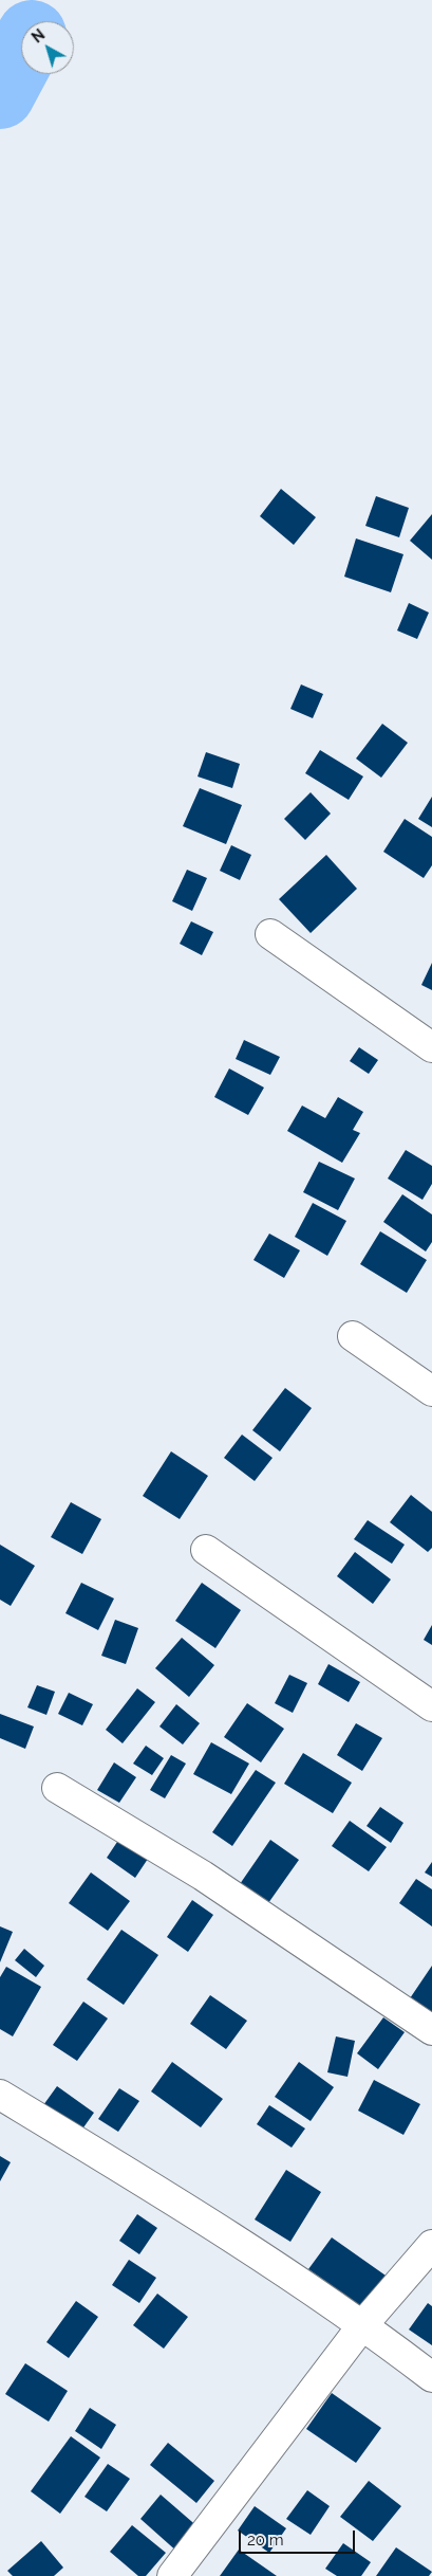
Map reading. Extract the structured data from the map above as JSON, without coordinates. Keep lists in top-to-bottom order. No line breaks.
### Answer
{"scale_bar":"20 m","north":"top left"}
